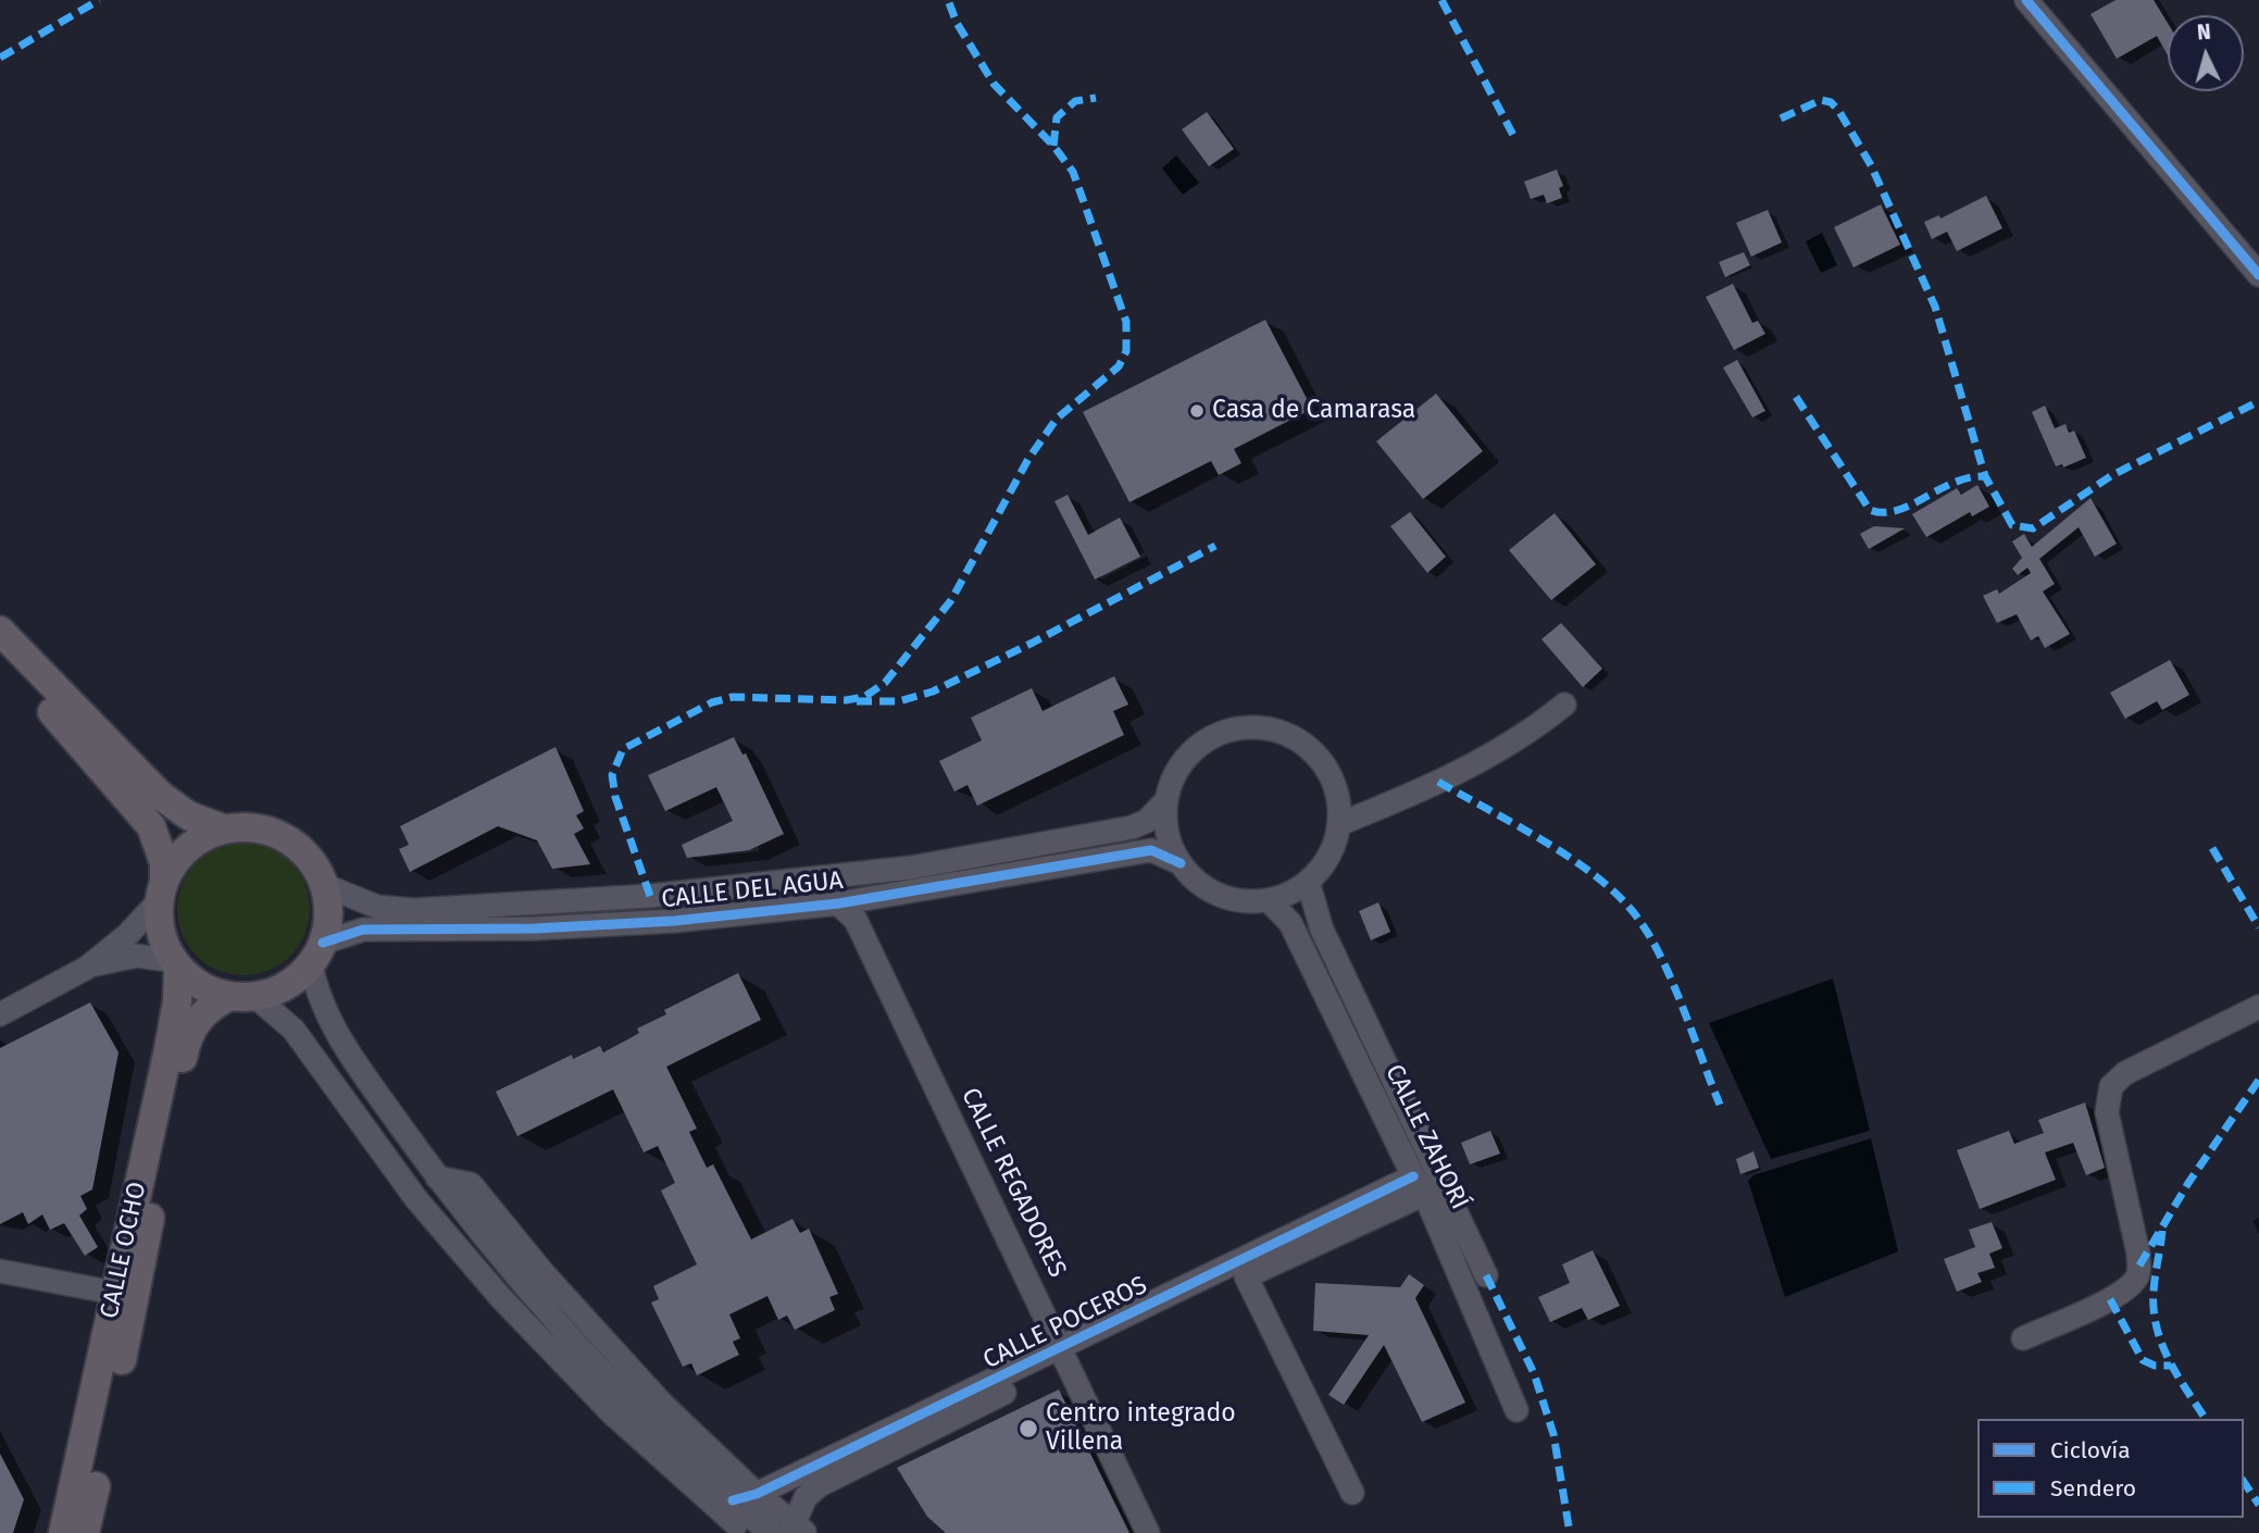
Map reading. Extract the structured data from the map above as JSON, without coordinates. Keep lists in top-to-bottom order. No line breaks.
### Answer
{"streets":{"main road":["CALLE OCHO"],"street":["CALLE DEL AGUA","CALLE ZAHORÍ","CALLE REGADORES","CALLE POCEROS"]},"crossings":[["CALLE DEL AGUA","CALLE ZAHORÍ"],["CALLE DEL AGUA","CALLE REGADORES"],["CALLE DEL AGUA","CALLE OCHO"],["CALLE ZAHORÍ","CALLE POCEROS"],["CALLE REGADORES","CALLE POCEROS"]],"places":["Casa de Camarasa","Centro integrado Villena"],"legend":["Ciclovía","Sendero"],"north":"top"}
